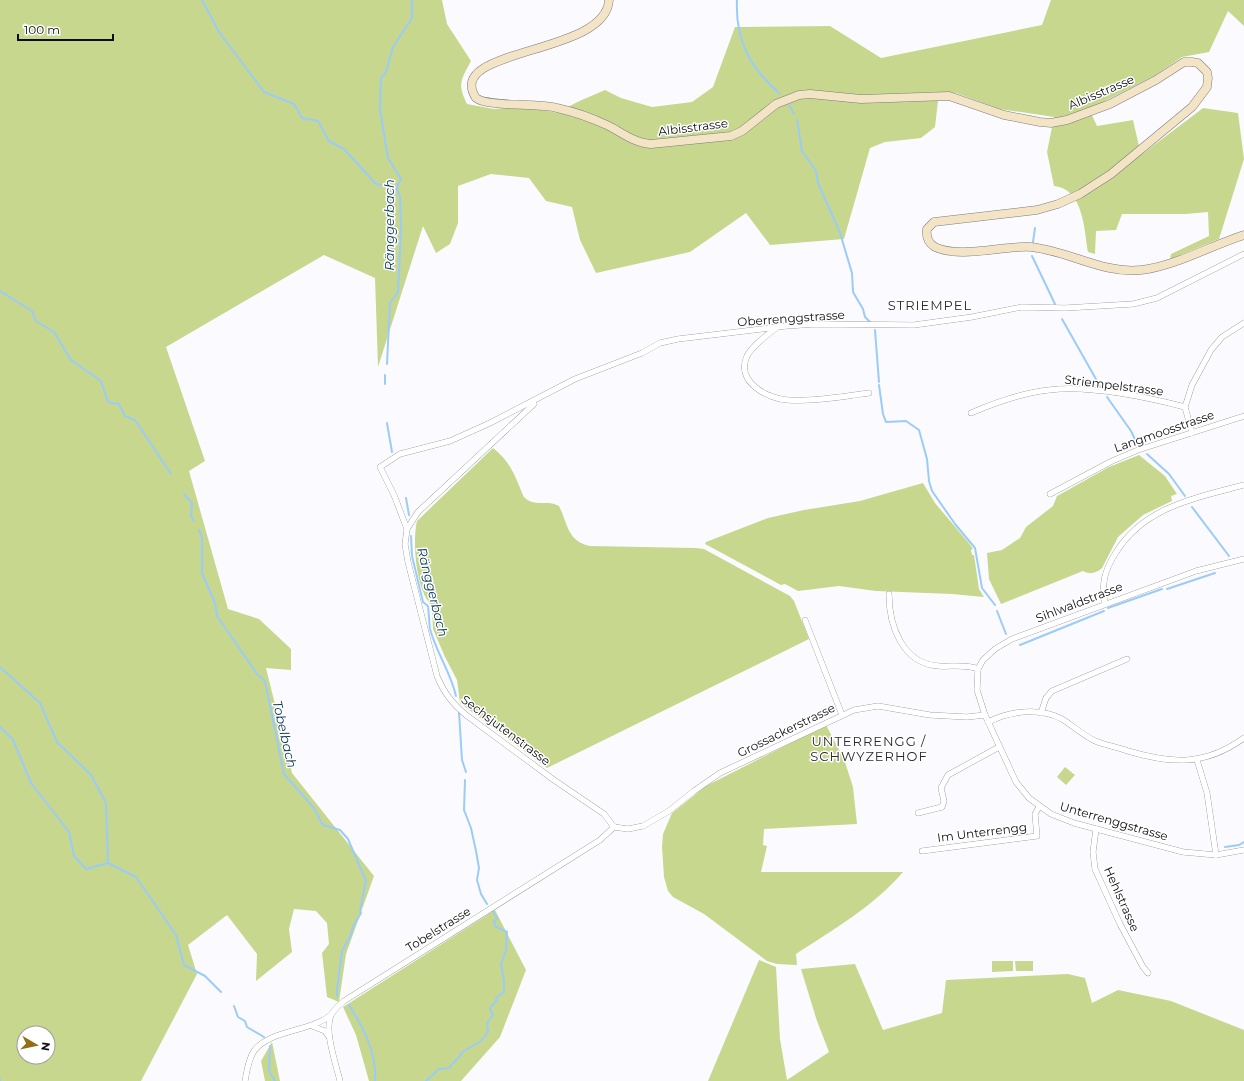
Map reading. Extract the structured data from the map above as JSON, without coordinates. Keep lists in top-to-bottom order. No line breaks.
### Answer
{"streets":{"main road":["Albisstrasse"],"street":["Oberrenggstrasse","Striempelstrasse","Langmoosstrasse","Sihlwaldstrasse","Sechsjutenstrasse","Grossackerstrasse","Unterrenggstrasse","Im Unterrengg","Hehlstrasse","Tobelstrasse"]},"crossings":[["Oberrenggstrasse","Sechsjutenstrasse"],["Sechsjutenstrasse","Grossackerstrasse"],["Sechsjutenstrasse","Tobelstrasse"],["Grossackerstrasse","Unterrenggstrasse"],["Grossackerstrasse","Tobelstrasse"],["Unterrenggstrasse","Im Unterrengg"],["Unterrenggstrasse","Hehlstrasse"]],"districts":["STRIEMPEL","UNTERRENGG / SCHWYZERHOF"],"water":["Ränggerbach","Tobelbach"],"scale_bar":"100 m","north":"right"}
